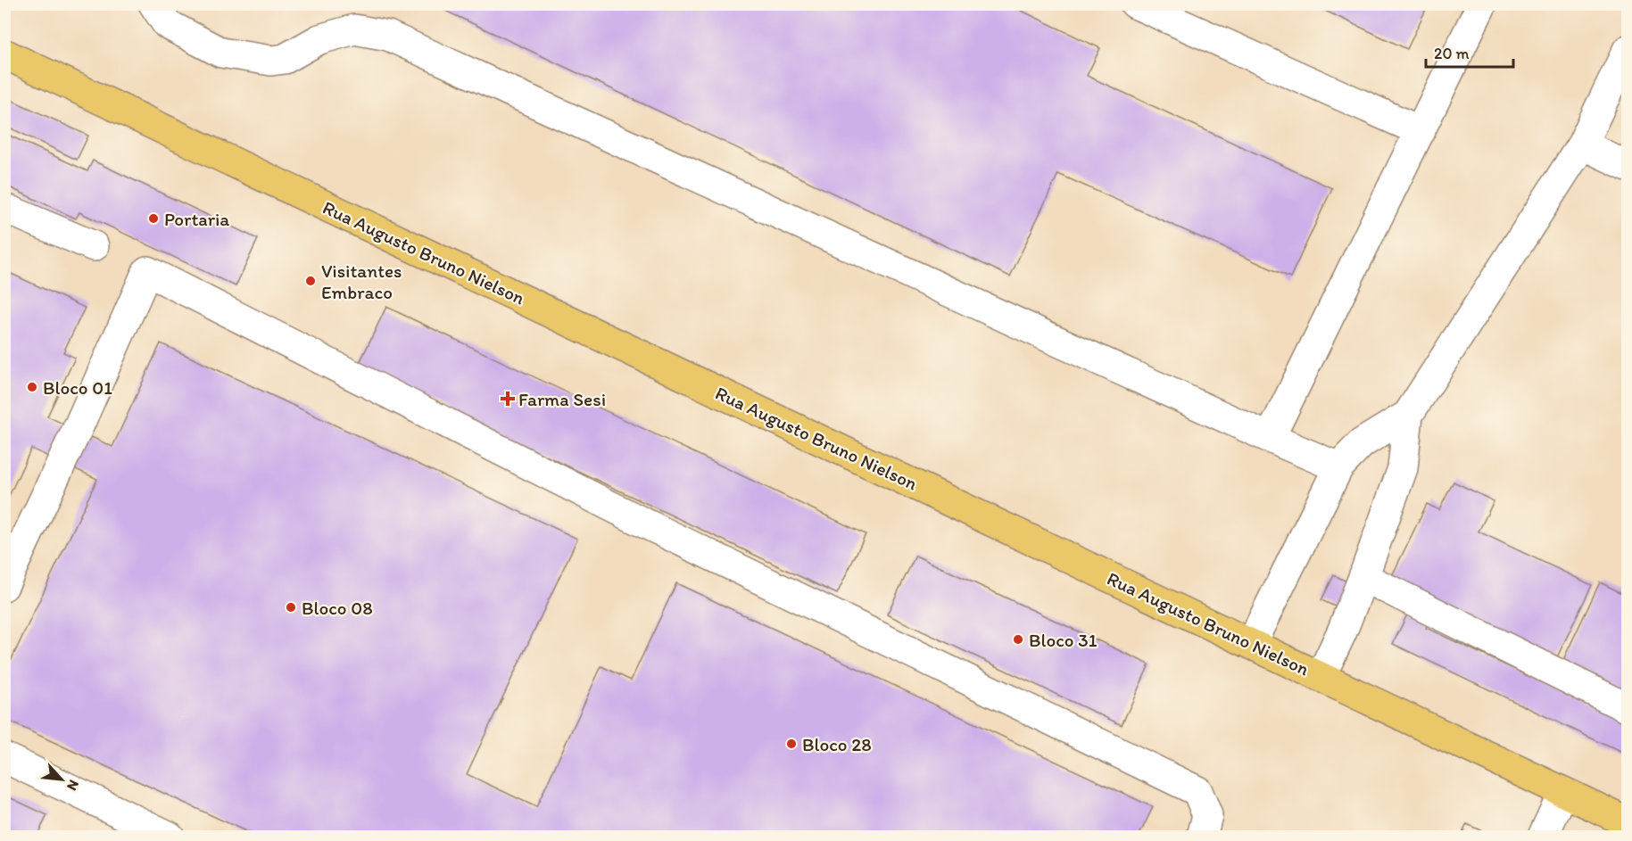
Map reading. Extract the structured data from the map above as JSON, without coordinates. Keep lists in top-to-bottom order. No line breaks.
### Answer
{"streets":{"main road":["Rua Augusto Bruno Nielson"]},"places":{"other":["Portaria","Visitantes Embraco","Bloco 01","Bloco 08","Bloco 31","Bloco 28"],"health":["Farma Sesi"]},"scale_bar":"20 m","north":"bottom right"}
